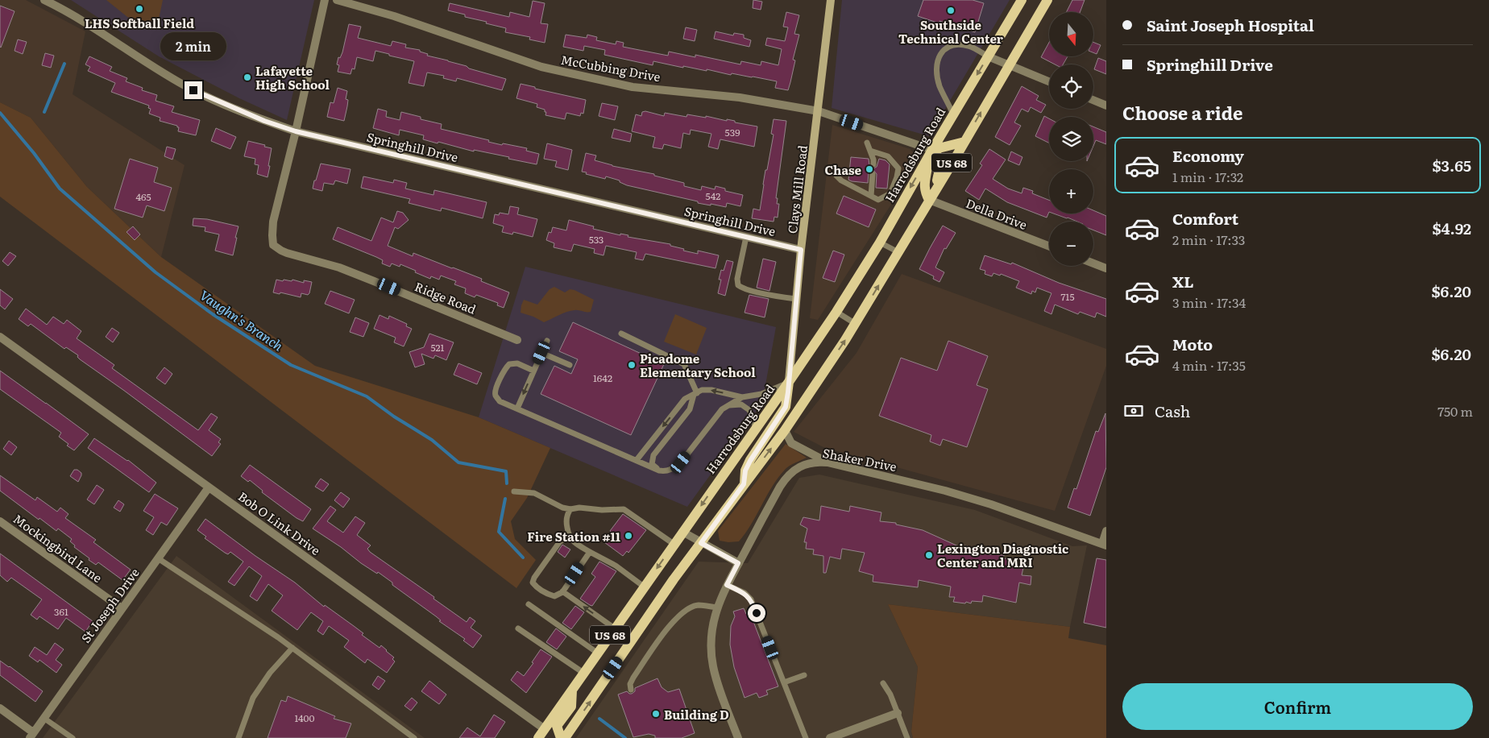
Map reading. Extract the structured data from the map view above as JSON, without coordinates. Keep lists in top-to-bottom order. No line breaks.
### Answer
{"streets":{"main road":["Harrodsburg Road","US 68","Clays Mill Road"],"street":["McCubbing Drive","Springhill Drive","Della Drive","Ridge Road","Shaker Drive","Bob O Link Drive","Mockingbird Lane","St Joseph Drive"]},"crossings":[["McCubbing Drive","Harrodsburg Road"],["McCubbing Drive","Clays Mill Road"],["Springhill Drive","Clays Mill Road"],["Springhill Drive","Ridge Road"],["Harrodsburg Road","Clays Mill Road"],["Harrodsburg Road","Bob O Link Drive"],["US 68","Della Drive"],["Bob O Link Drive","St Joseph Drive"],["Mockingbird Lane","St Joseph Drive"]],"water":["Vaughn's Branch"],"places":["LHS Softball Field","Southside Technical Center","Lafayette High School","Chase","Picadome Elementary School","Fire Station #11","Lexington Diagnostic Center and MRI","Building D"],"house_numbers":["539","542","465","533","715","521","1642","361","1400"],"north":"bottom","page":{"banner":["Saint Joseph Hospital","Springhill Drive"],"map_buttons":["+","−"],"bubble":"2 min","heading":"Choose a ride","list":[{"name":"Economy","note":"1 min · 17:32","value":"$3.65"},{"name":"Comfort","note":"2 min · 17:33","value":"$4.92"},{"name":"XL","note":"3 min · 17:34","value":"$6.20"},{"name":"Moto","note":"4 min · 17:35","value":"$6.20"}],"pay":["Cash","750 m"],"buttons":"Confirm"}}
